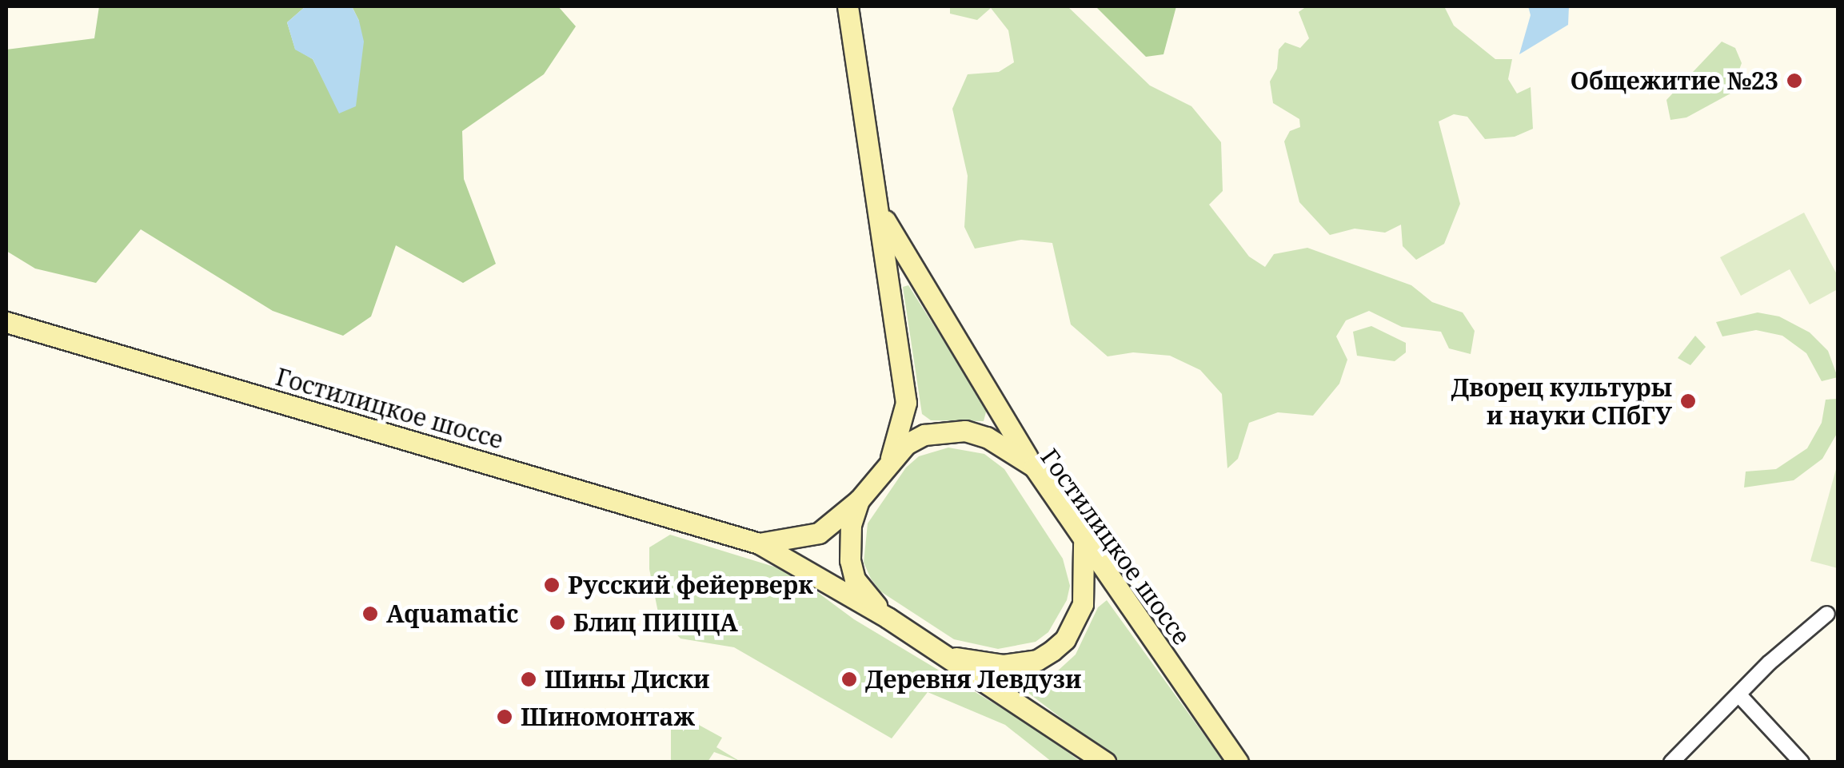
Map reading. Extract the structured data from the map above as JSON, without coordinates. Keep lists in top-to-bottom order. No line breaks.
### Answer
{"streets":{"main road":["Гостилицкое шоссе"]},"places":["Общежитие №23","Дворец культуры и науки СПбГУ","Русский фейерверк","Aquamatic","Блиц ПИЦЦА","Шины Диски","Деревня Левдузи","Шиномонтаж"]}
